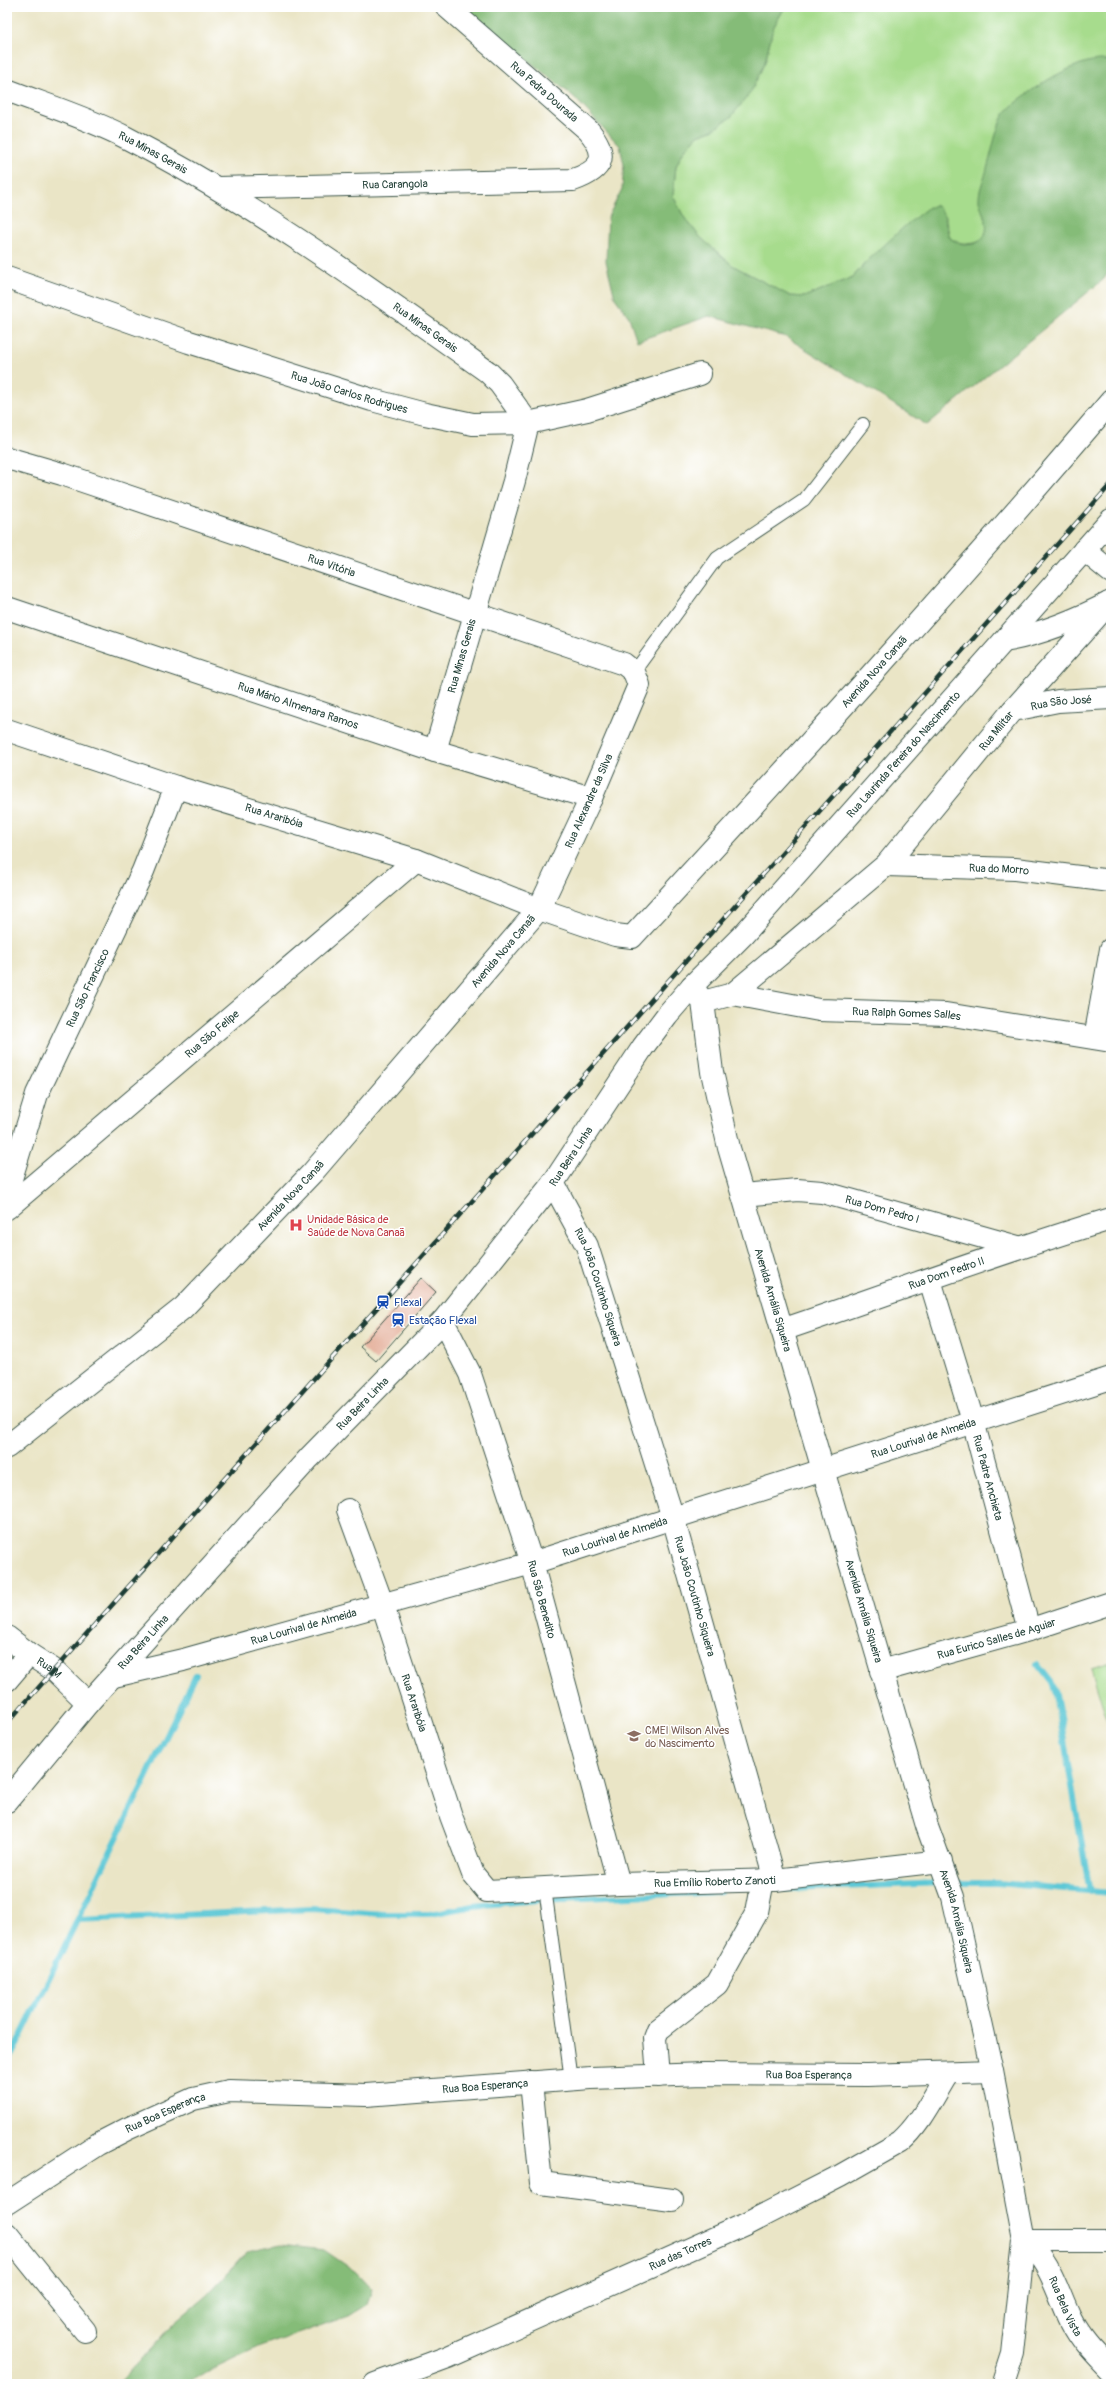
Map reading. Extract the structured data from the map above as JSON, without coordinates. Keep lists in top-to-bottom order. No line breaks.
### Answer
{"streets":{"street":["Rua Pedra Dourada","Rua Minas Gerais","Rua Carangola","Rua João Carlos Rodrigues","Rua Vitória","Avenida Nova Canaã","Rua São José","Rua Mário Almenara Ramos","Rua Militar","Rua Laurinda Pereira do Nascimento","Rua Alexandre da Silva","Rua Araribóia","Rua do Morro","Rua São Francisco","Rua Ralph Gomes Salles","Rua São Felipe","Rua Beira Linha","Rua Dom Pedro I","Rua Dom Pedro II","Rua João Coutinho Siqueira","Avenida Amália Siqueira","Rua Lourival de Almeida","Rua Padre Anchieta","Rua São Benedito","Rua Eurico Salles de Aguiar","Rua M","Rua Emílio Roberto Zanoti","Rua Boa Esperança","Rua das Torres","Rua Bela Vista"]},"crossings":[["Rua Pedra Dourada","Rua Carangola"],["Rua Minas Gerais","Rua Carangola"],["Rua Minas Gerais","Rua João Carlos Rodrigues"],["Rua Minas Gerais","Rua Vitória"],["Rua Minas Gerais","Rua Mário Almenara Ramos"],["Rua Vitória","Rua Alexandre da Silva"],["Avenida Nova Canaã","Rua Alexandre da Silva"],["Avenida Nova Canaã","Rua Araribóia"],["Rua São José","Rua Militar"],["Rua Mário Almenara Ramos","Rua Alexandre da Silva"],["Rua Militar","Rua do Morro"],["Rua Militar","Rua Ralph Gomes Salles"],["Rua Laurinda Pereira do Nascimento","Rua Ralph Gomes Salles"],["Rua Laurinda Pereira do Nascimento","Rua Beira Linha"],["Rua Laurinda Pereira do Nascimento","Avenida Amália Siqueira"],["Rua Alexandre da Silva","Rua Araribóia"],["Rua Araribóia","Rua São Francisco"],["Rua Araribóia","Rua São Felipe"],["Rua Araribóia","Rua Lourival de Almeida"],["Rua Araribóia","Rua Emílio Roberto Zanoti"],["Rua Ralph Gomes Salles","Rua Beira Linha"],["Rua Ralph Gomes Salles","Avenida Amália Siqueira"],["Rua Beira Linha","Rua João Coutinho Siqueira"],["Rua Beira Linha","Avenida Amália Siqueira"],["Rua Beira Linha","Rua Lourival de Almeida"],["Rua Beira Linha","Rua São Benedito"],["Rua Beira Linha","Rua M"],["Rua Dom Pedro I","Rua Dom Pedro II"],["Rua Dom Pedro I","Avenida Amália Siqueira"],["Rua Dom Pedro II","Avenida Amália Siqueira"],["Rua Dom Pedro II","Rua Padre Anchieta"],["Rua João Coutinho Siqueira","Rua Lourival de Almeida"],["Rua João Coutinho Siqueira","Rua Emílio Roberto Zanoti"],["Avenida Amália Siqueira","Rua Lourival de Almeida"],["Avenida Amália Siqueira","Rua Eurico Salles de Aguiar"],["Avenida Amália Siqueira","Rua Emílio Roberto Zanoti"],["Avenida Amália Siqueira","Rua Boa Esperança"],["Avenida Amália Siqueira","Rua Bela Vista"],["Rua Lourival de Almeida","Rua Padre Anchieta"],["Rua Lourival de Almeida","Rua São Benedito"],["Rua Padre Anchieta","Rua Eurico Salles de Aguiar"],["Rua São Benedito","Rua Emílio Roberto Zanoti"],["Rua Boa Esperança","Rua das Torres"]],"places":{"hospital":["Unidade Básica de Saúde de Nova Canaã"],"station":["Flexal","Estação Flexal"],"school or university":["CMEI Wilson Alves do Nascimento"]}}
